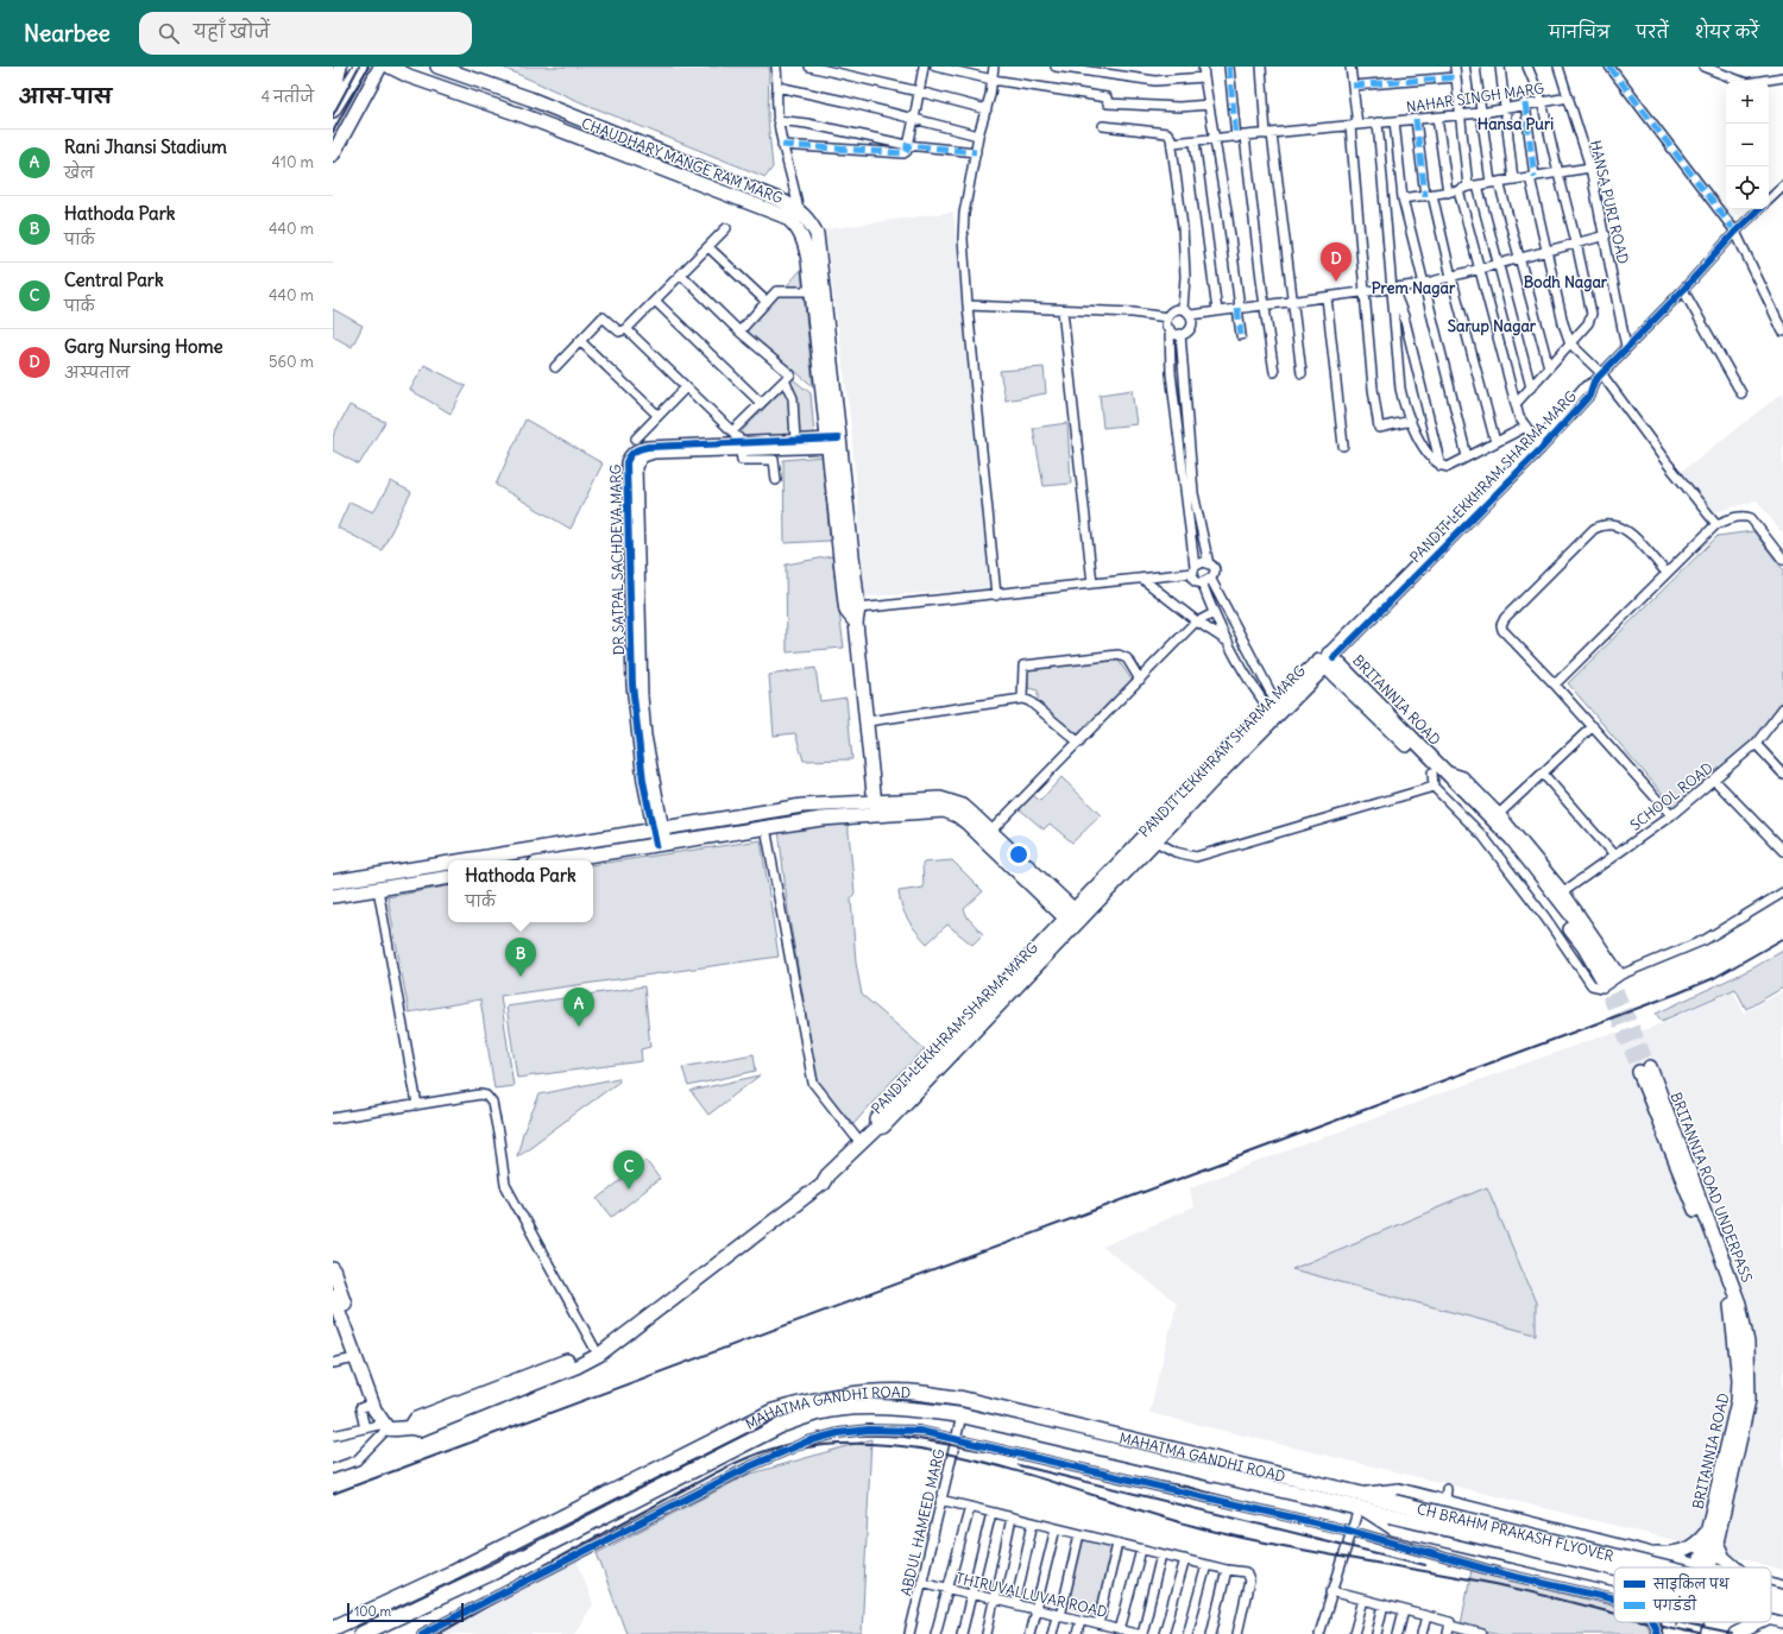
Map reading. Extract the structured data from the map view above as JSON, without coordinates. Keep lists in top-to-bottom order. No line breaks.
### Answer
{"streets":{"main road":["CHAUDHARY MANGE RAM MARG","PANDIT LEKKHRAM SHARMA MARG","BRITANNIA ROAD","BRITANNIA ROAD UNDERPASS","MAHATMA GANDHI ROAD","CH BRAHM PRAKASH FLYOVER"],"street":["NAHAR SINGH MARG","HANSA PURI ROAD","DR SATPAL SACHDEVA MARG","SCHOOL ROAD","ABDUL HAMEED MARG","THIRUVALLUVAR ROAD"]},"crossings":[["NAHAR SINGH MARG","HANSA PURI ROAD"],["CHAUDHARY MANGE RAM MARG","DR SATPAL SACHDEVA MARG"],["HANSA PURI ROAD","PANDIT LEKKHRAM SHARMA MARG"],["PANDIT LEKKHRAM SHARMA MARG","BRITANNIA ROAD"],["BRITANNIA ROAD","BRITANNIA ROAD UNDERPASS"],["MAHATMA GANDHI ROAD","ABDUL HAMEED MARG"],["MAHATMA GANDHI ROAD","CH BRAHM PRAKASH FLYOVER"],["ABDUL HAMEED MARG","THIRUVALLUVAR ROAD"]],"districts":["Hansa Puri","Bodh Nagar","Prem Nagar","Sarup Nagar"],"legend":["साइकिल पथ","पगडंडी"],"scale_bar":"100 m","page":{"header":"Nearbee","search":"यहाँ खोजें","nav":["मानचित्र","परतें","शेयर करें"],"heading":["आस-पास","4 नतीजे"],"map_buttons":["+","−"],"list":[{"mark":"A","name":"Rani Jhansi Stadium","note":"खेल","value":"410 m"},{"mark":"B","name":"Hathoda Park","note":"पार्क","value":"440 m"},{"mark":"C","name":"Central Park","note":"पार्क","value":"440 m"},{"mark":"D","name":"Garg Nursing Home","note":"अस्पताल","value":"560 m"}],"pins":["D","B","A","C"],"popup":["Hathoda Park","पार्क"],"scale":"100 m"}}
